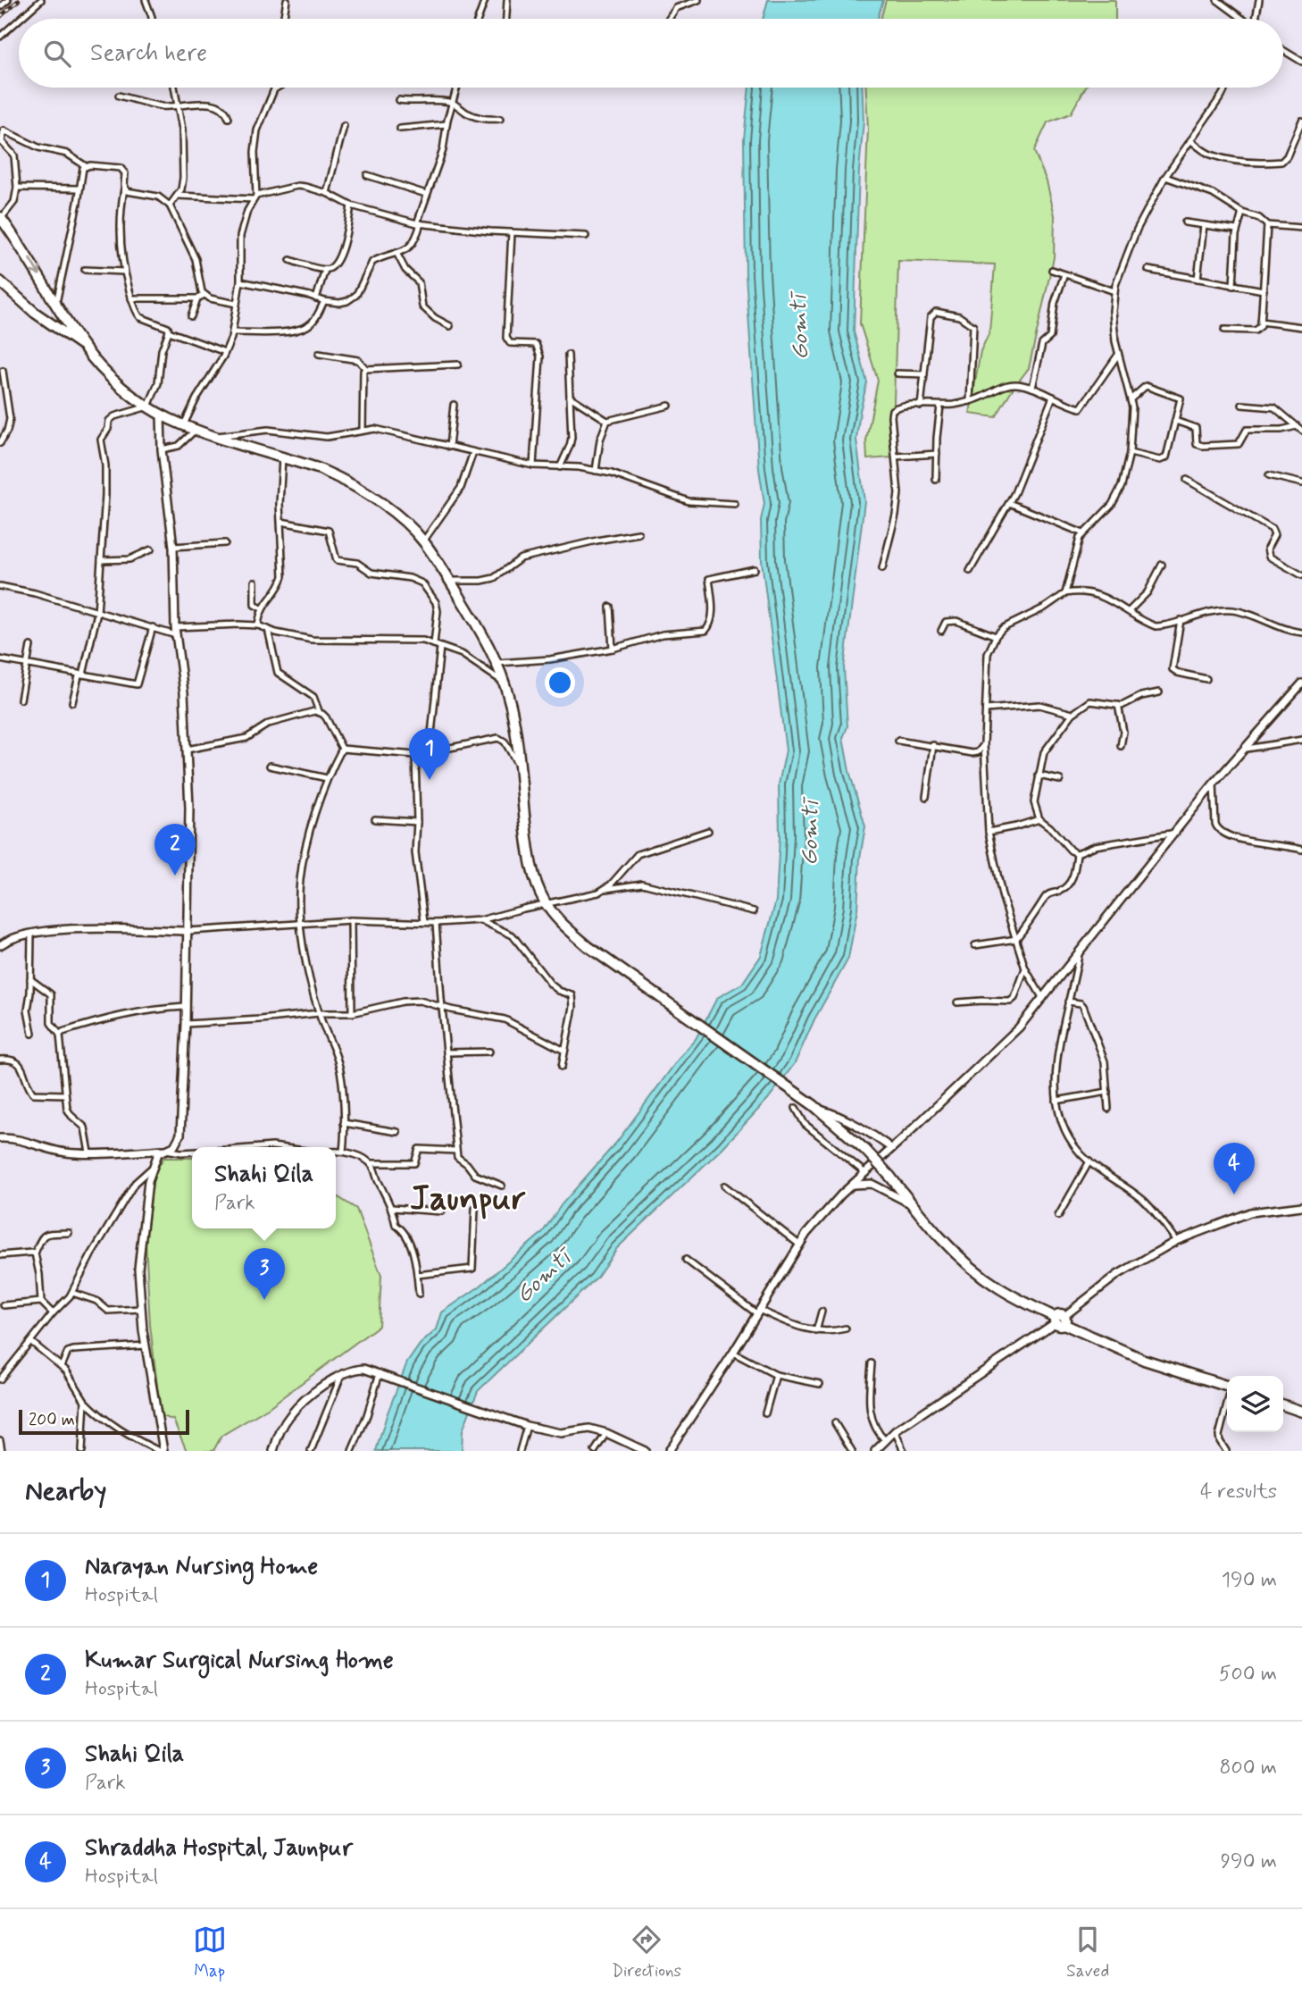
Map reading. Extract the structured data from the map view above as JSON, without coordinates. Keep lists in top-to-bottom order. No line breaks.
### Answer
{"districts":["Jaunpur"],"water":["Gomtī"],"scale_bar":"200 m","page":{"search":"Search here","pins":["1","2","4","3"],"popup":["Shahi Qila","Park"],"scale":"200 m","heading":["Nearby","4 results"],"list":[{"mark":"1","name":"Narayan Nursing Home","note":"Hospital","value":"190 m"},{"mark":"2","name":"Kumar Surgical Nursing Home","note":"Hospital","value":"500 m"},{"mark":"3","name":"Shahi Qila","note":"Park","value":"800 m"},{"mark":"4","name":"Shraddha Hospital, Jaunpur","note":"Hospital","value":"990 m"}],"nav":["Map","Directions","Saved"]}}
